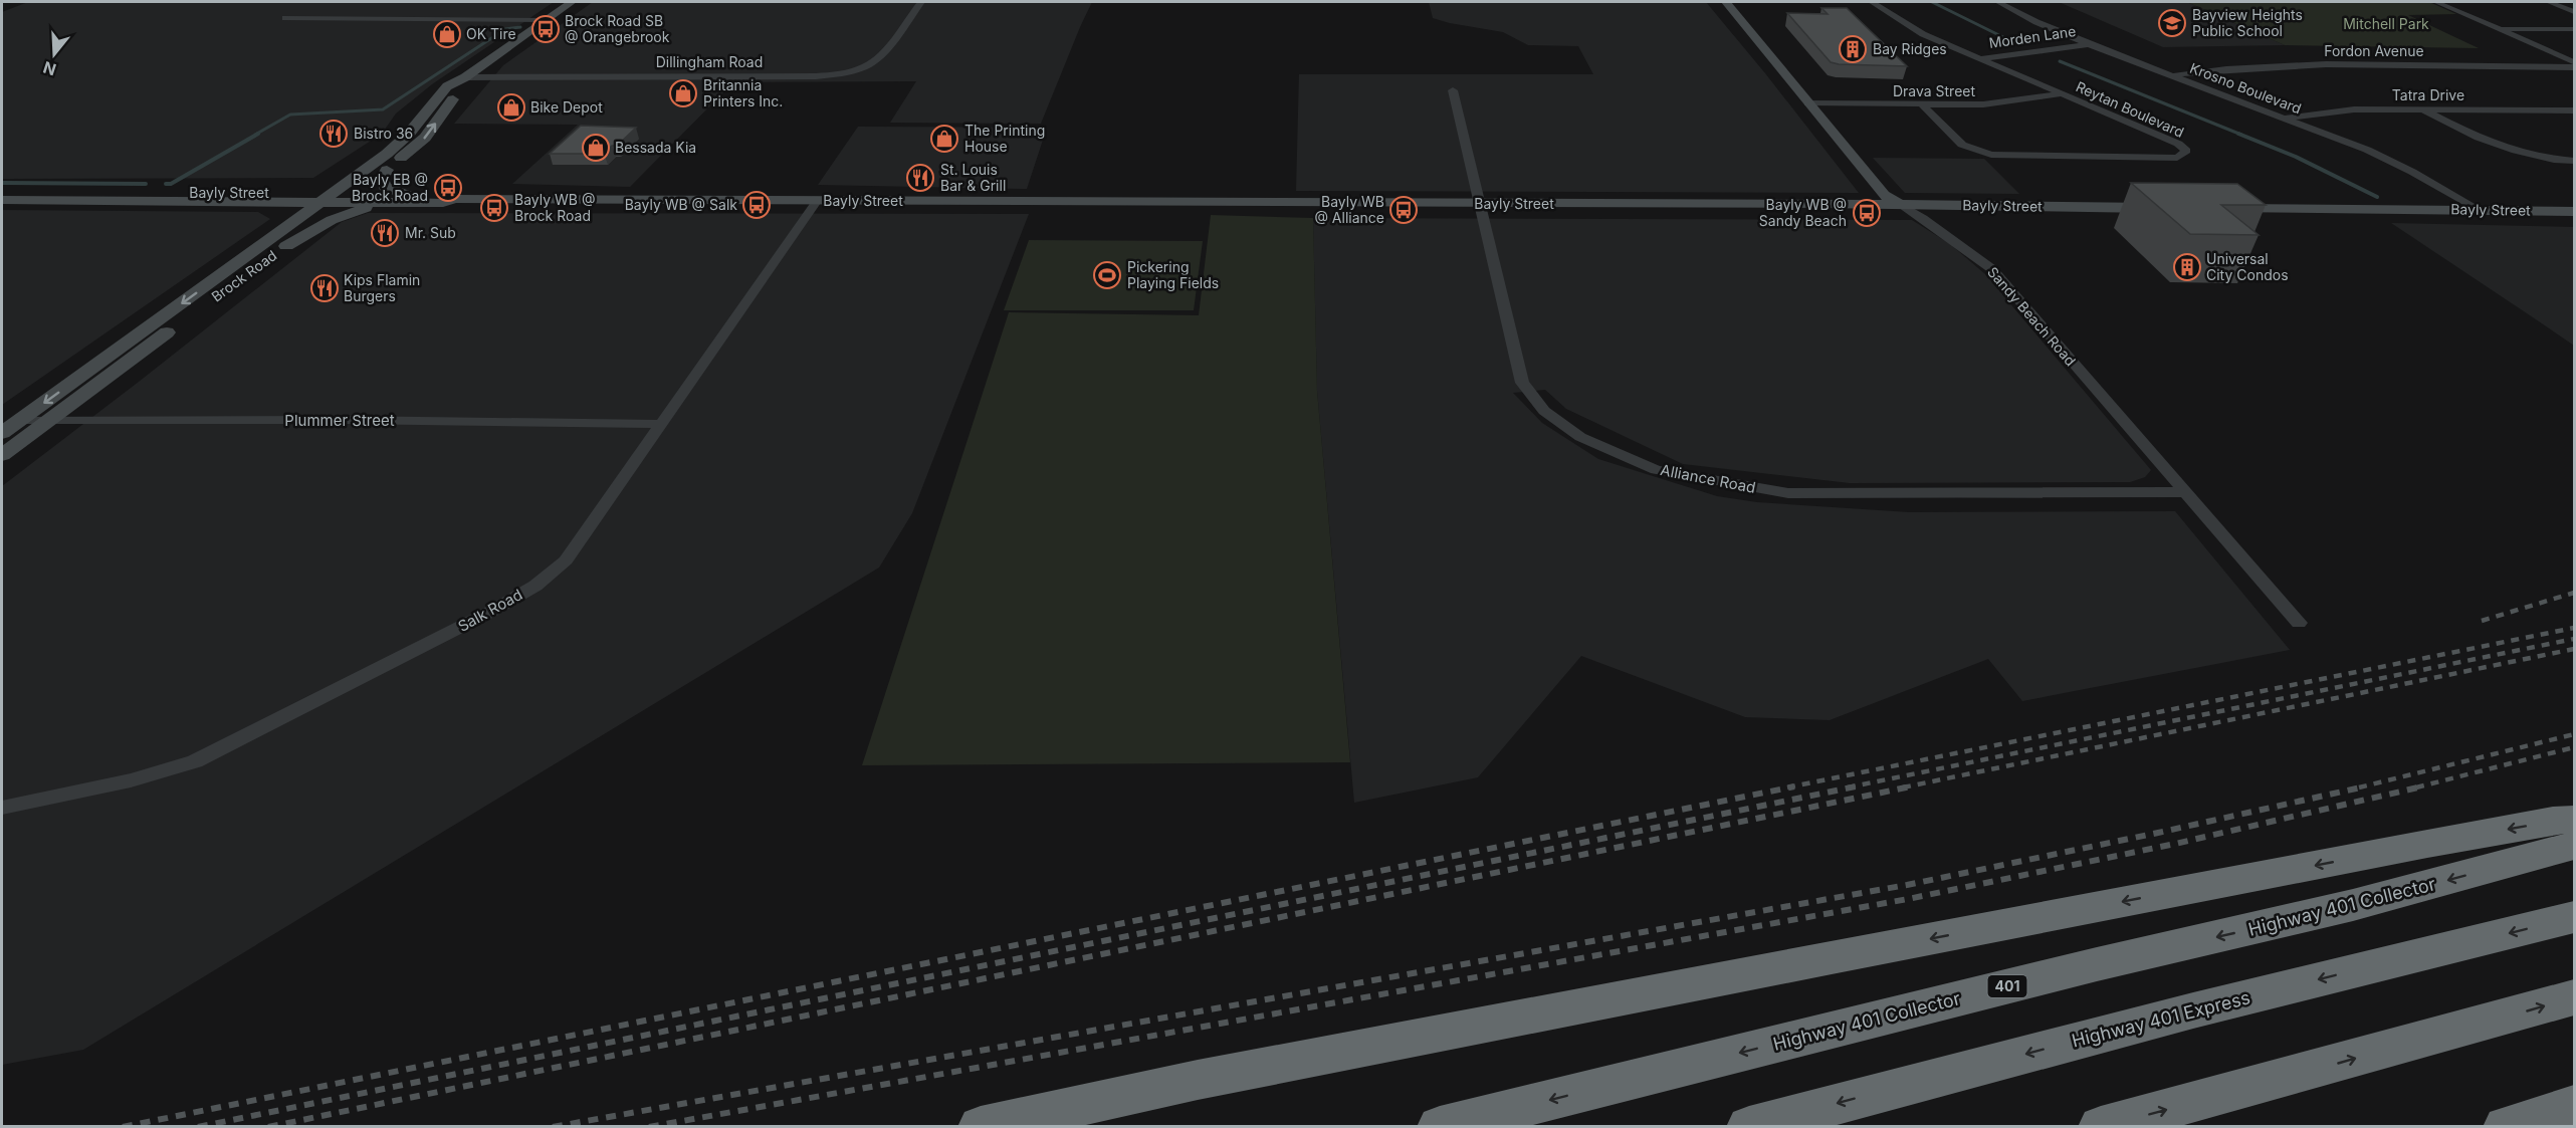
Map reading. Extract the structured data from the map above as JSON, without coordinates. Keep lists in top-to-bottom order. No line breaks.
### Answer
{"streets":{"highway":["Highway 401 Collector","401","Highway 401 Express"],"main road":["Bayly Street","Brock Road","Sandy Beach Road"],"street":["Morden Lane","Fordon Avenue","Dillingham Road","Krosno Boulevard","Drava Street","Tatra Drive","Reytan Boulevard","Plummer Street","Alliance Road","Salk Road"]},"crossings":[["Morden Lane","Krosno Boulevard"],["Morden Lane","Reytan Boulevard"],["Fordon Avenue","Krosno Boulevard"],["Dillingham Road","Brock Road"],["Krosno Boulevard","Tatra Drive"],["Krosno Boulevard","Bayly Street"],["Drava Street","Reytan Boulevard"],["Drava Street","Sandy Beach Road"],["Bayly Street","Brock Road"],["Bayly Street","Sandy Beach Road"],["Bayly Street","Alliance Road"],["Bayly Street","Salk Road"],["Brock Road","Plummer Street"],["Sandy Beach Road","Alliance Road"],["Plummer Street","Salk Road"]],"parks":["Mitchell Park"],"places":{"school or university":["Bayview Heights Public School"],"bus stop":["Brock Road SB @ Orangebrook","Bayly EB @ Brock Road","Bayly WB @ Salk","Bayly WB @ Brock Road","Bayly WB @ Alliance","Bayly WB @ Sandy Beach"],"shop":["OK Tire","Britannia Printers Inc.","Bike Depot","The Printing House","Bessada Kia"],"building":["Bay Ridges","Universal City Condos"],"restaurant":["Bistro 36","St. Louis Bar & Grill","Mr. Sub","Kips Flamin Burgers"],"sports":["Pickering Playing Fields"]},"north":"bottom"}
